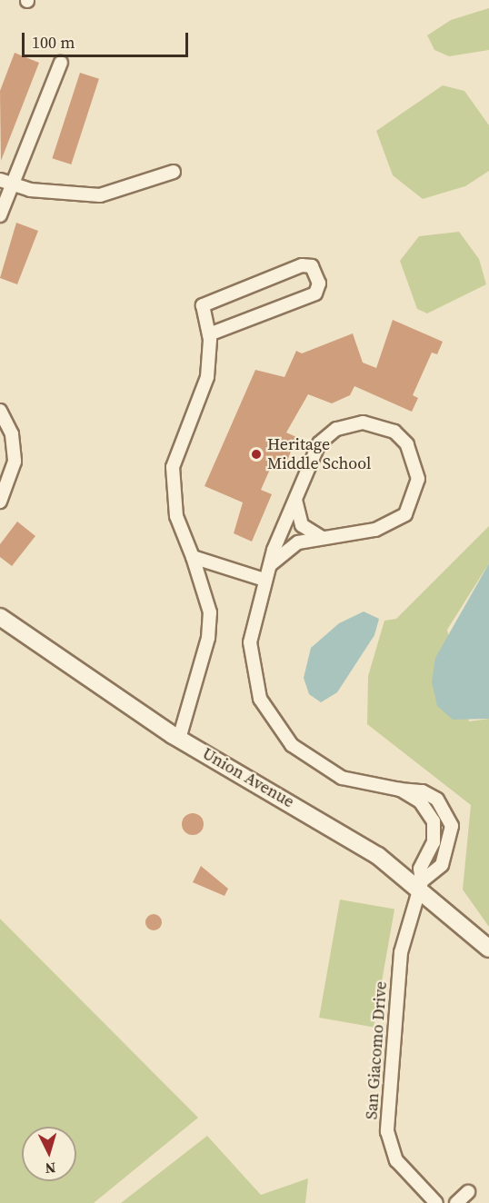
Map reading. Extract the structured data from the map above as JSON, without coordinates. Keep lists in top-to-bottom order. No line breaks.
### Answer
{"streets":{"street":["Union Avenue","San Giacomo Drive"]},"crossings":[["Union Avenue","San Giacomo Drive"]],"places":["Heritage Middle School"],"scale_bar":"100 m","north":"bottom"}
